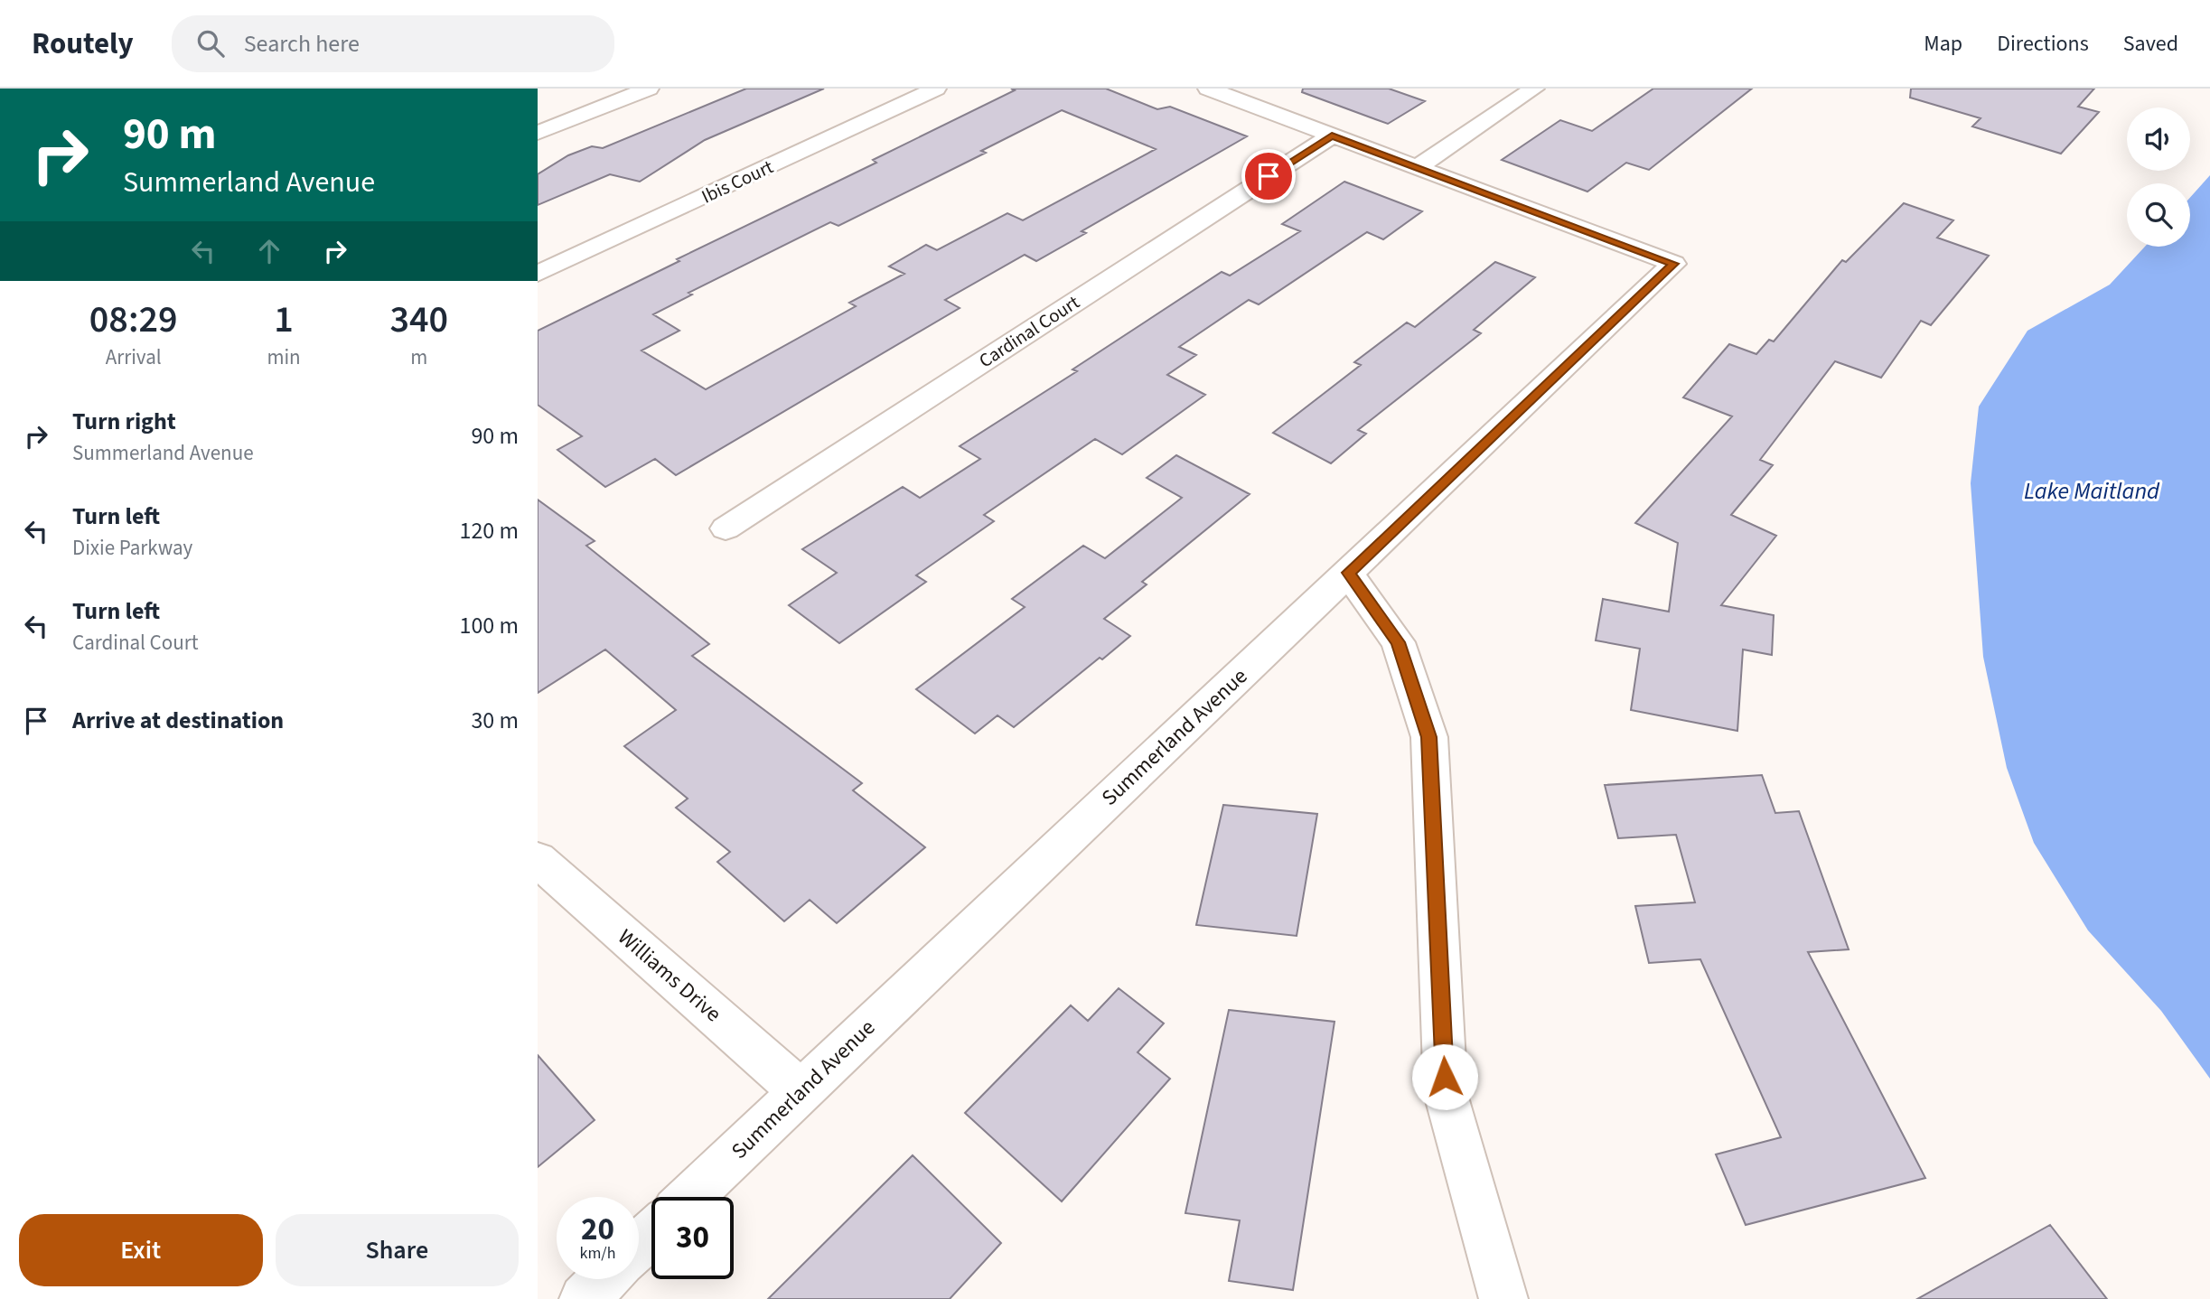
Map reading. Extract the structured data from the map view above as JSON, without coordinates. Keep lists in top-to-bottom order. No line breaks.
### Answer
{"streets":{"street":["Ibis Court","Cardinal Court","Summerland Avenue","Williams Drive"]},"crossings":[["Summerland Avenue","Williams Drive"]],"water":["Lake Maitland"],"page":{"header":"Routely","search":"Search here","nav":["Map","Directions","Saved"],"turn":["90 m","Summerland Avenue"],"eta":["08:29","Arrival","1","min","340","m"],"list":[{"name":"Turn right","note":"Summerland Avenue","value":"90 m"},{"name":"Turn left","note":"Dixie Parkway","value":"120 m"},{"name":"Turn left","note":"Cardinal Court","value":"100 m"},{"name":"Arrive at destination","value":"30 m"}],"speed":"20 km/h","limit":"30","buttons":["Exit","Share"]}}
